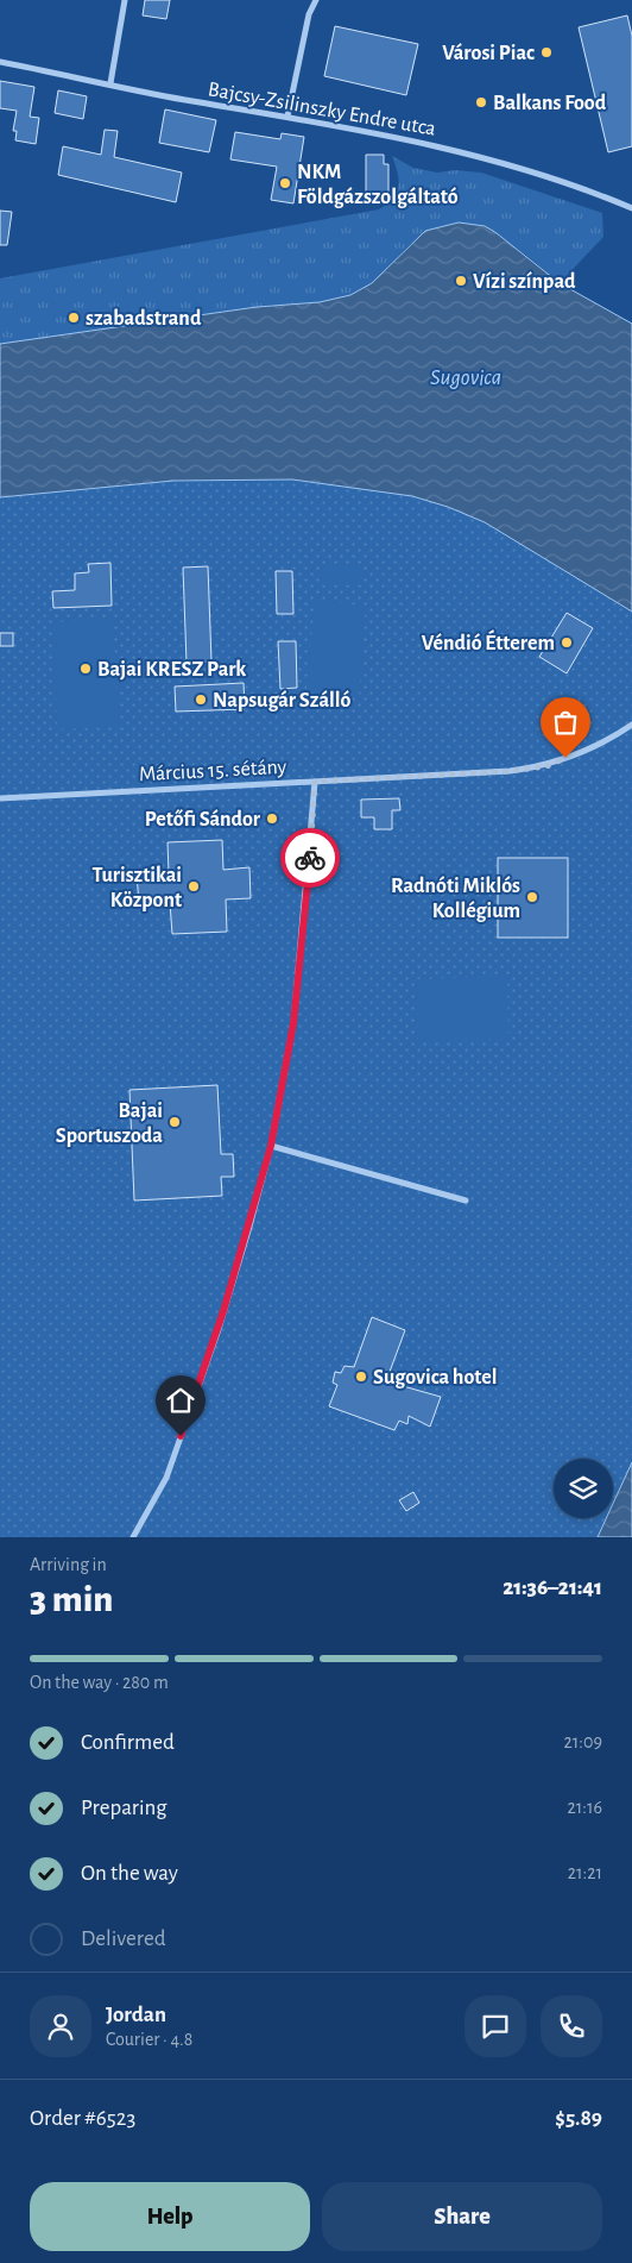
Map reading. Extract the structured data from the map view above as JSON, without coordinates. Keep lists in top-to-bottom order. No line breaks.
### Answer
{"streets":{"street":["Bajcsy-Zsilinszky Endre utca","Március 15. sétány"]},"water":["Sugovica"],"places":["Városi Piac","Balkans Food","NKM Földgázszolgáltató","Vízi színpad","szabadstrand","Véndió Étterem","Bajai KRESZ Park","Napsugár Szálló","Petőfi Sándor","Turisztikai Központ","Radnóti Miklós Kollégium","Bajai Sportuszoda","Sugovica hotel"],"page":{"heading":["3 min","Arriving in","21:36–21:41"],"panel":["Jordan","Courier · 4.8","Order #6523","$5.89"],"bar":"On the way · 280 m","list":[["Confirmed","21:09"],["Preparing","21:16"],["On the way","21:21"],"Delivered"],"buttons":["Help","Share"]}}
